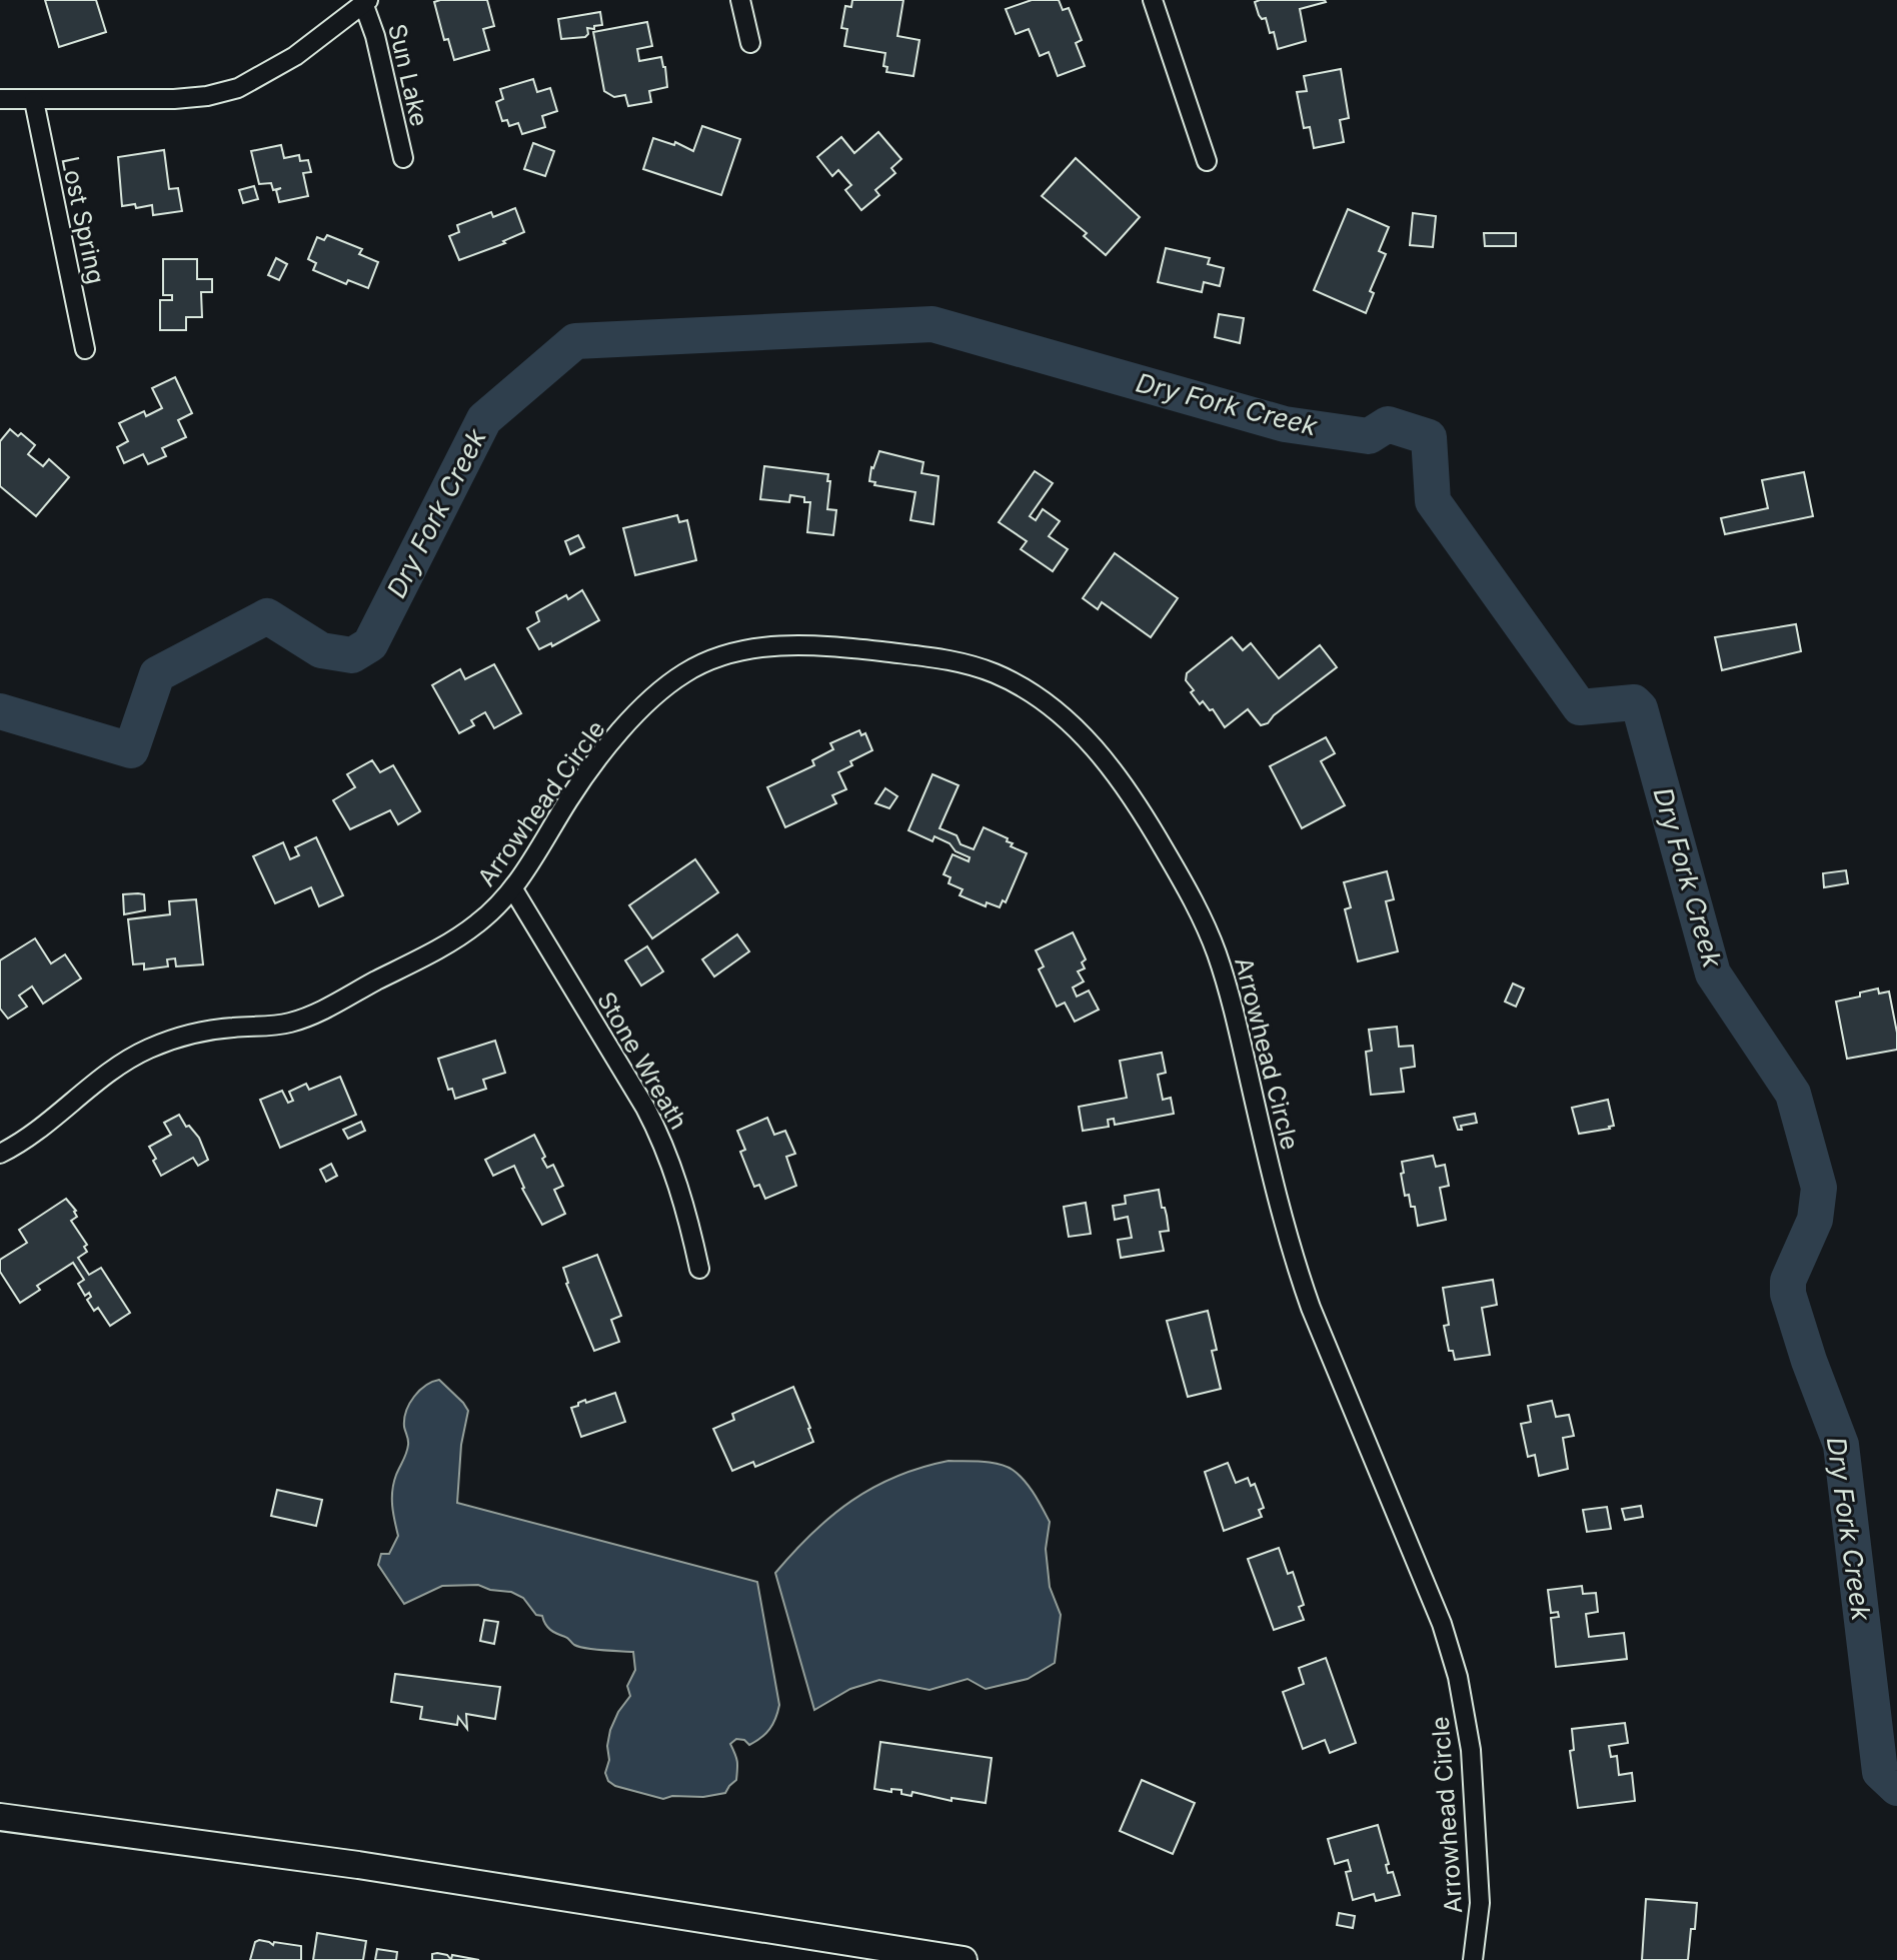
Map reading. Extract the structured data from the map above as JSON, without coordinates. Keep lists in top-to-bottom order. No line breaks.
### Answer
{"streets":{"street":["Sun Lake","Lost Spring","Arrowhead Circle","Stone Wreath"]},"crossings":[["Arrowhead Circle","Stone Wreath"]],"water":["Dry Fork Creek"]}
